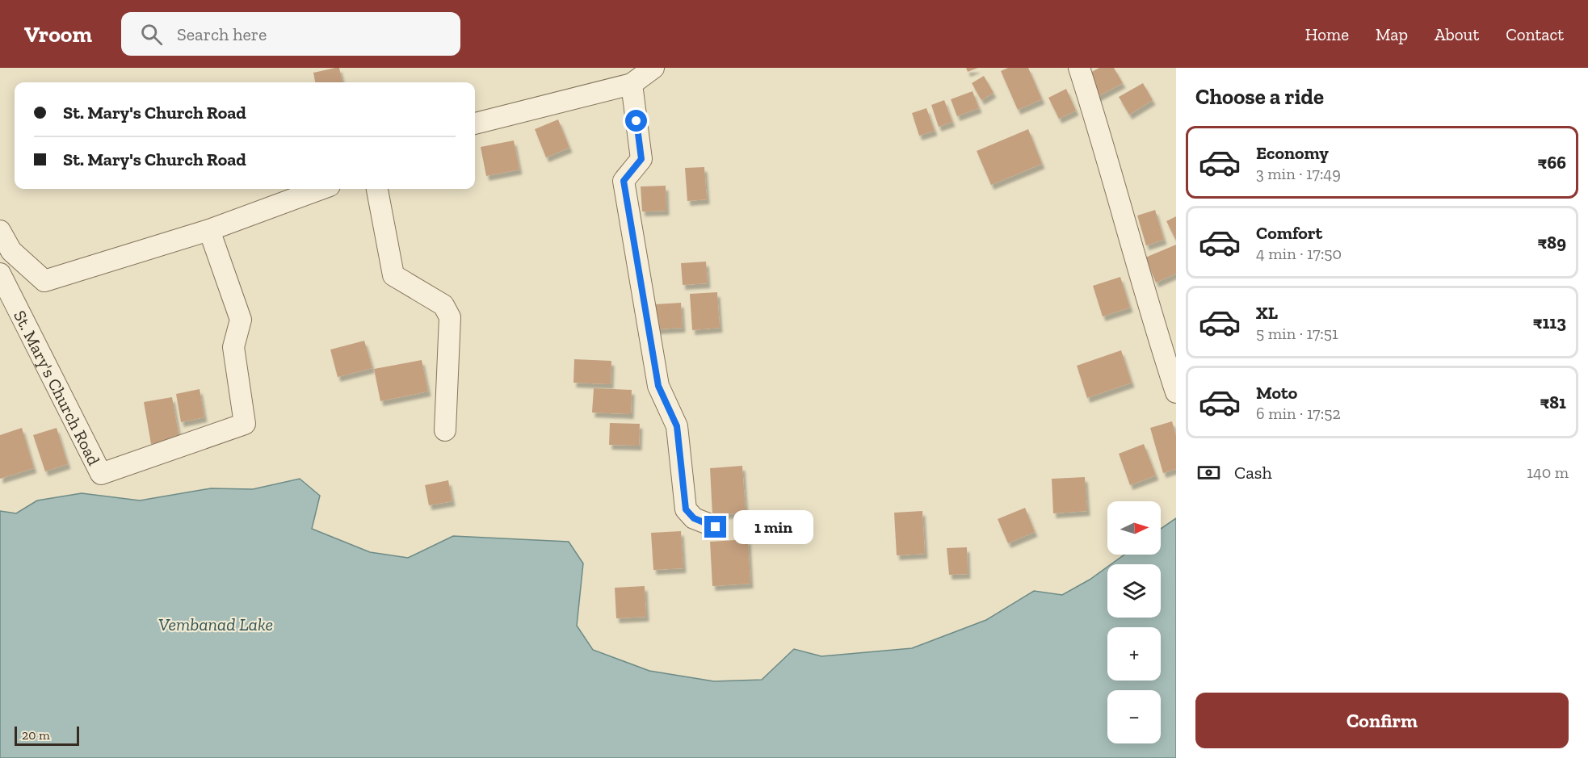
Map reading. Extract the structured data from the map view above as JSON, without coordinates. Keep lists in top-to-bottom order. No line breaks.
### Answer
{"streets":{"street":["St. Mary's Church Road"]},"water":["Vembanad Lake"],"scale_bar":"20 m","north":"right","page":{"header":"Vroom","search":"Search here","nav":["Home","Map","About","Contact"],"heading":"Choose a ride","banner":["St. Mary's Church Road","St. Mary's Church Road"],"list":[{"name":"Economy","note":"3 min · 17:49","value":"₹66"},{"name":"Comfort","note":"4 min · 17:50","value":"₹89"},{"name":"XL","note":"5 min · 17:51","value":"₹113"},{"name":"Moto","note":"6 min · 17:52","value":"₹81"}],"pay":["Cash","140 m"],"map_buttons":["+","−"],"bubble":"1 min","buttons":"Confirm","scale":"20 m"}}
